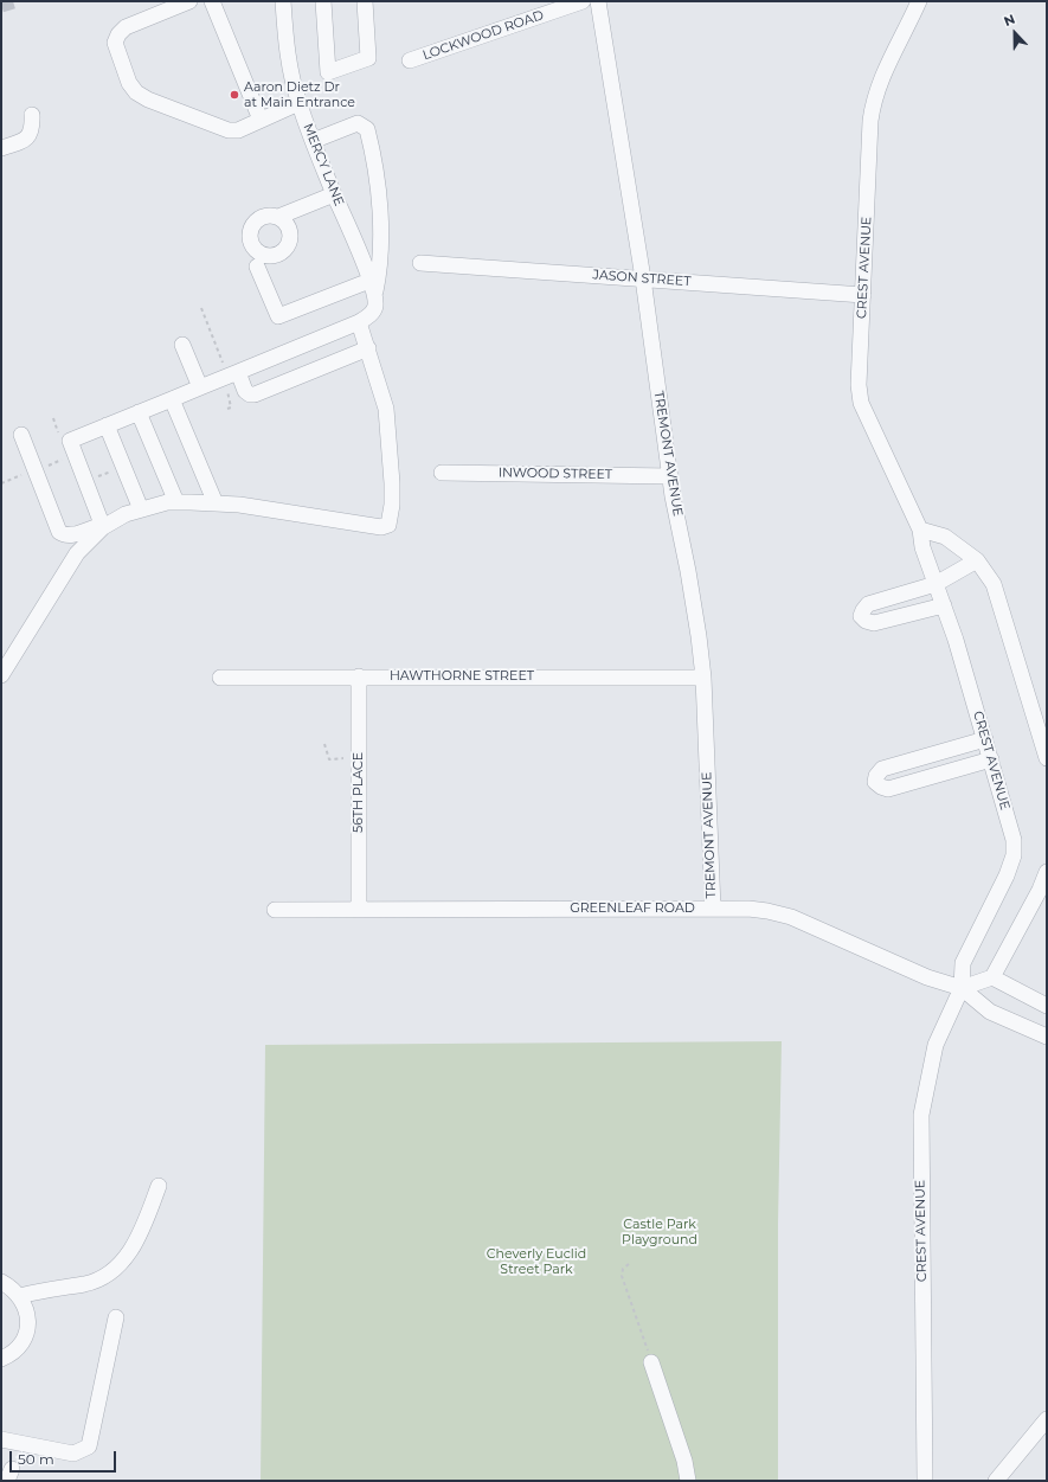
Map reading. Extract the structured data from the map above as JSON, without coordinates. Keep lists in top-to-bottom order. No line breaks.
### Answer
{"streets":{"street":["LOCKWOOD ROAD","MERCY LANE","CREST AVENUE","JASON STREET","TREMONT AVENUE","INWOOD STREET","HAWTHORNE STREET","56TH PLACE","GREENLEAF ROAD"]},"crossings":[["CREST AVENUE","JASON STREET"],["CREST AVENUE","GREENLEAF ROAD"],["JASON STREET","TREMONT AVENUE"],["TREMONT AVENUE","INWOOD STREET"],["TREMONT AVENUE","HAWTHORNE STREET"],["TREMONT AVENUE","GREENLEAF ROAD"],["HAWTHORNE STREET","56TH PLACE"],["56TH PLACE","GREENLEAF ROAD"]],"parks":["Castle Park Playground","Cheverly Euclid Street Park"],"places":["Aaron Dietz Dr at Main Entrance"],"scale_bar":"50 m","north":"top"}
